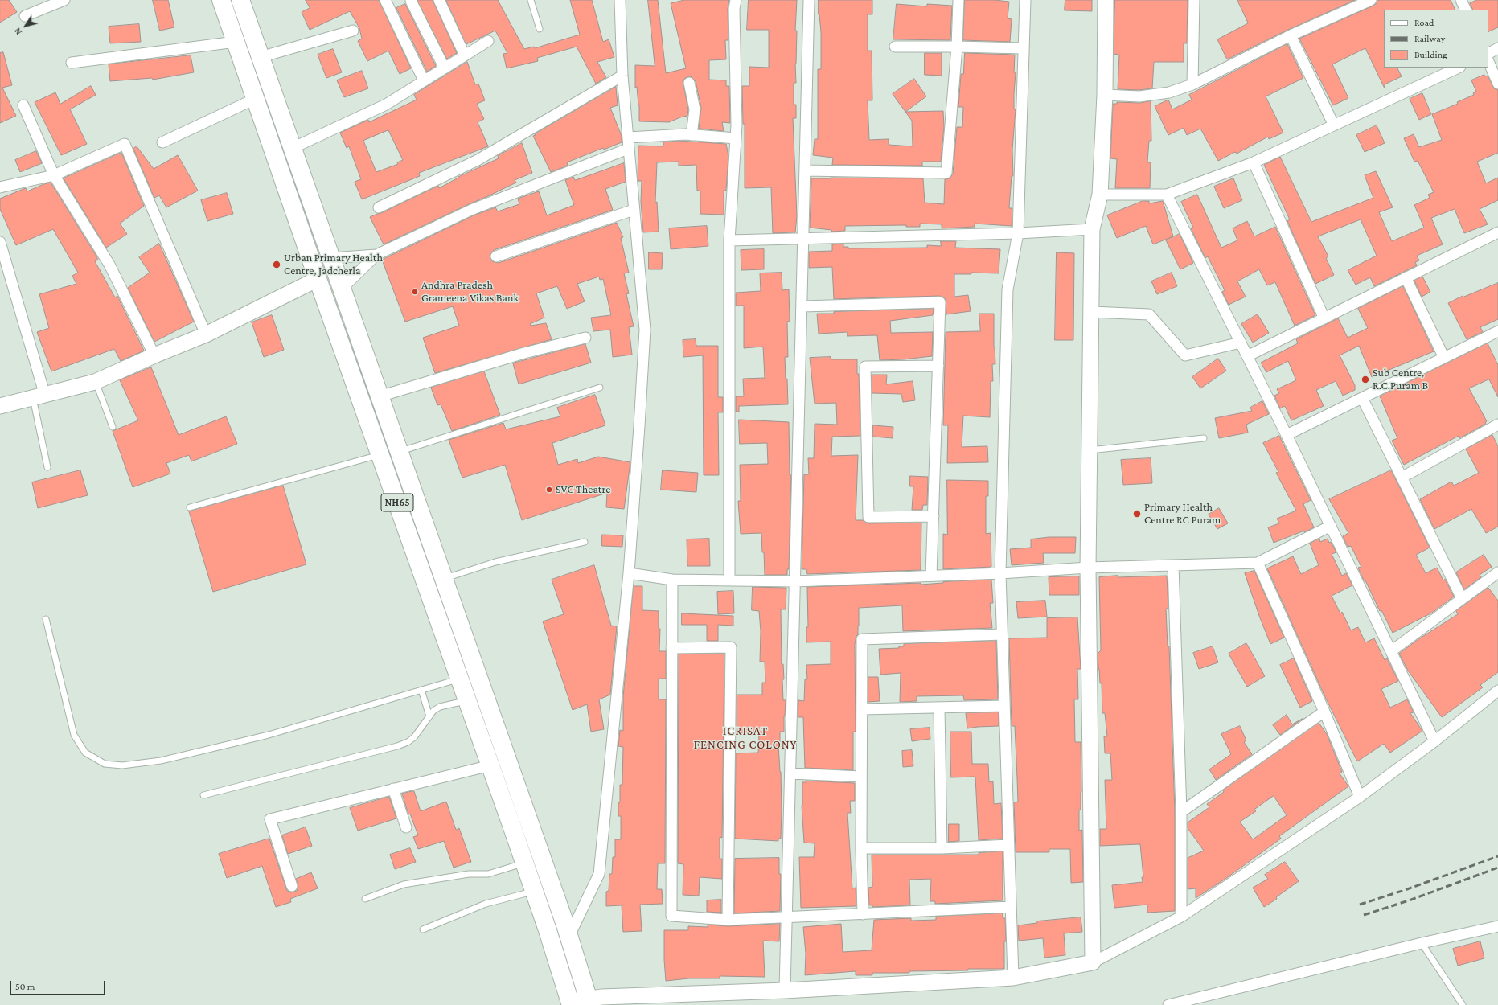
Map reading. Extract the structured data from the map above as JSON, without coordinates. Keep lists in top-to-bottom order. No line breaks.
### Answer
{"streets":{"highway":["NH65"]},"districts":["ICRISAT FENCING COLONY"],"places":["Urban Primary Health Centre, Jadcherla","Andhra Pradesh Grameena Vikas Bank","Sub Centre, R.C.Puram B","SVC Theatre","Primary Health Centre RC Puram"],"legend":["Road","Railway","Building"],"scale_bar":"50 m","north":"bottom left"}
